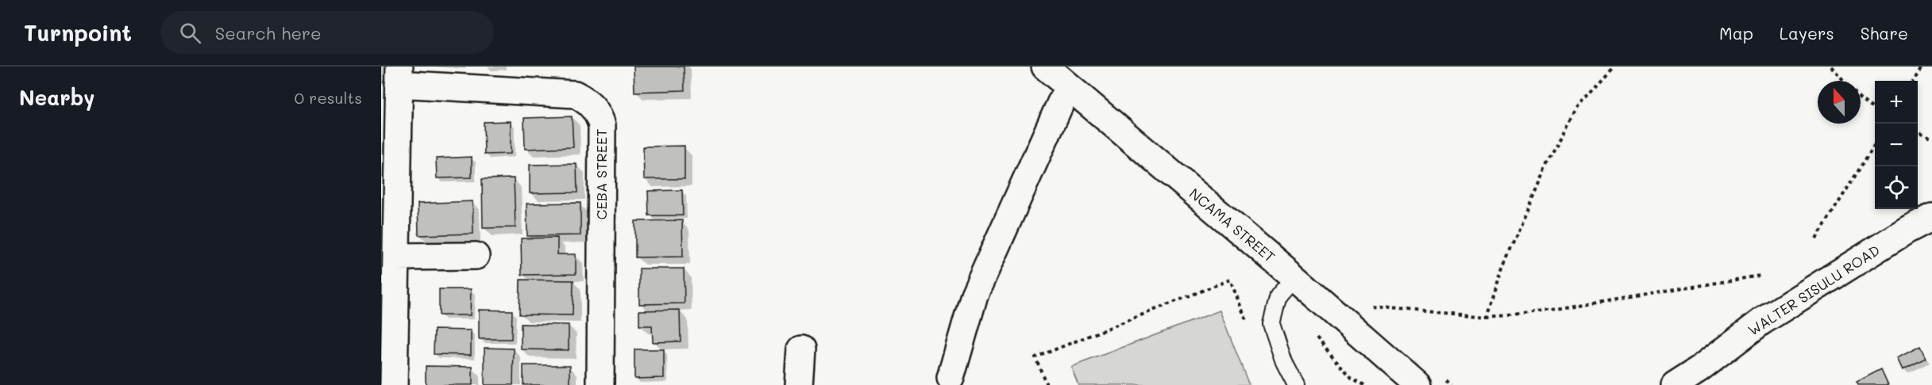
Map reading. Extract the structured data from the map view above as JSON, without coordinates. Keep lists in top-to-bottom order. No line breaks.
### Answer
{"streets":{"street":["CEBA STREET","NCAMA STREET","WALTER SISULU ROAD"]},"north":"top","page":{"header":"Turnpoint","search":"Search here","nav":["Map","Layers","Share"],"heading":["Nearby","0 results"],"map_buttons":["+","−"]}}
